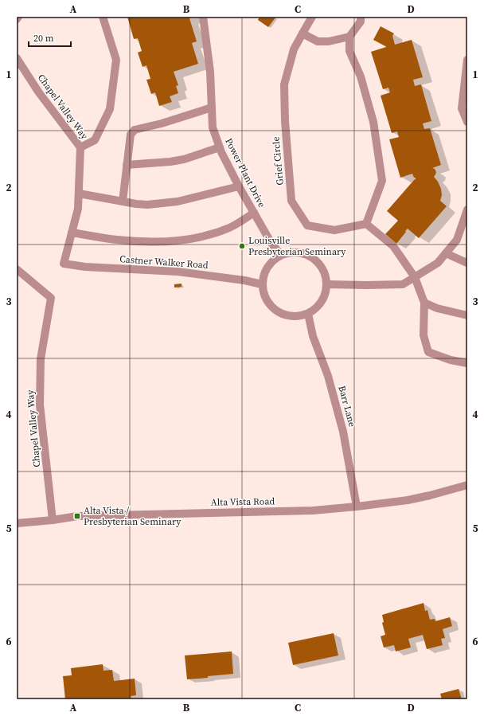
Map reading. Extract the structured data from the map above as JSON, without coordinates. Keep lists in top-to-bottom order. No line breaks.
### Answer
{"streets":{"street":["Chapel Valley Way","Grief Circle","Power Plant Drive","Castner Walker Road","Barr Lane","Alta Vista Road"]},"crossings":[["Chapel Valley Way","Castner Walker Road"],["Chapel Valley Way","Alta Vista Road"],["Power Plant Drive","Castner Walker Road"],["Power Plant Drive","Barr Lane"],["Castner Walker Road","Barr Lane"],["Barr Lane","Alta Vista Road"]],"places":{"other":["Louisville Presbyterian Seminary"],"transit":["Alta Vista / Presbyterian Seminary"]},"scale_bar":"20 m","grid":{"columns":["A","B","C","D"],"rows":["1","2","3","4","5","6"]}}
